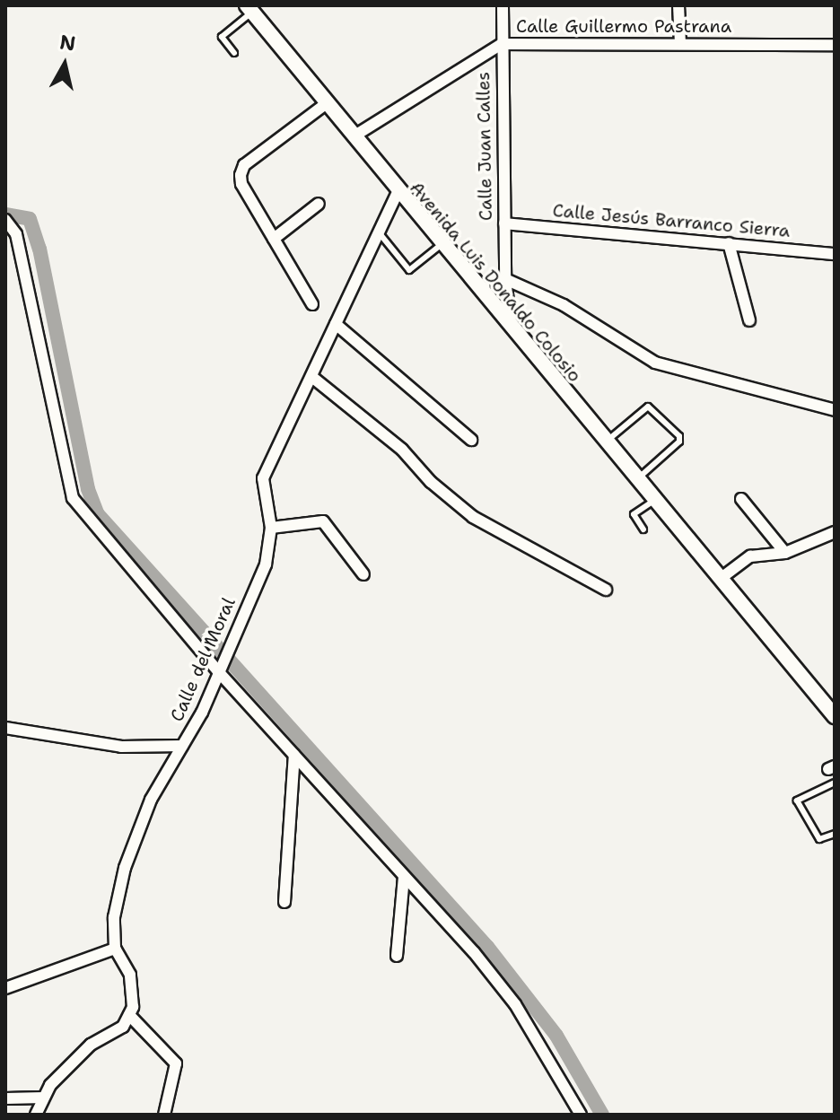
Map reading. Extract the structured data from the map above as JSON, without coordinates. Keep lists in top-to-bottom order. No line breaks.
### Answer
{"streets":{"main road":["Avenida Luis Donaldo Colosio"],"street":["Calle Guillermo Pastrana","Calle Juan Calles","Calle Jesús Barranco Sierra","Calle del Moral"]},"crossings":[["Calle Guillermo Pastrana","Calle Juan Calles"],["Calle Guillermo Pastrana","Avenida Luis Donaldo Colosio"],["Calle Juan Calles","Calle Jesús Barranco Sierra"],["Calle Juan Calles","Avenida Luis Donaldo Colosio"],["Avenida Luis Donaldo Colosio","Calle del Moral"]],"north":"top"}
